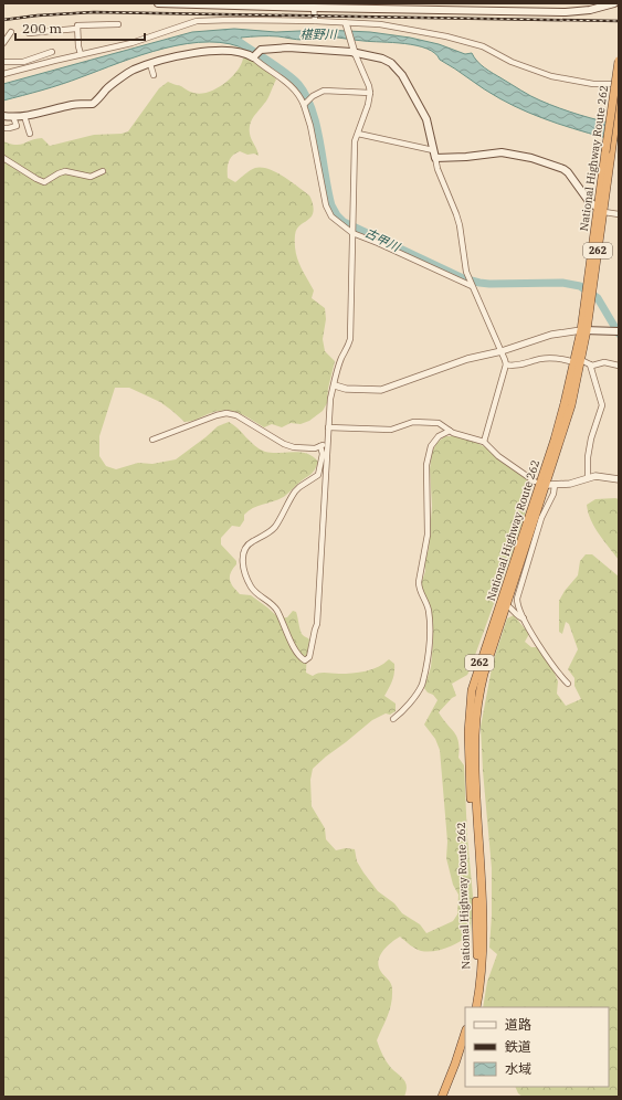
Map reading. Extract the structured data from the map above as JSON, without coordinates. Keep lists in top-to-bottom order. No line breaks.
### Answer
{"streets":{"highway":["National Highway Route 262","262"]},"water":["椹野川","古甲川"],"legend":["道路","鉄道","水域"],"scale_bar":"200 m"}
